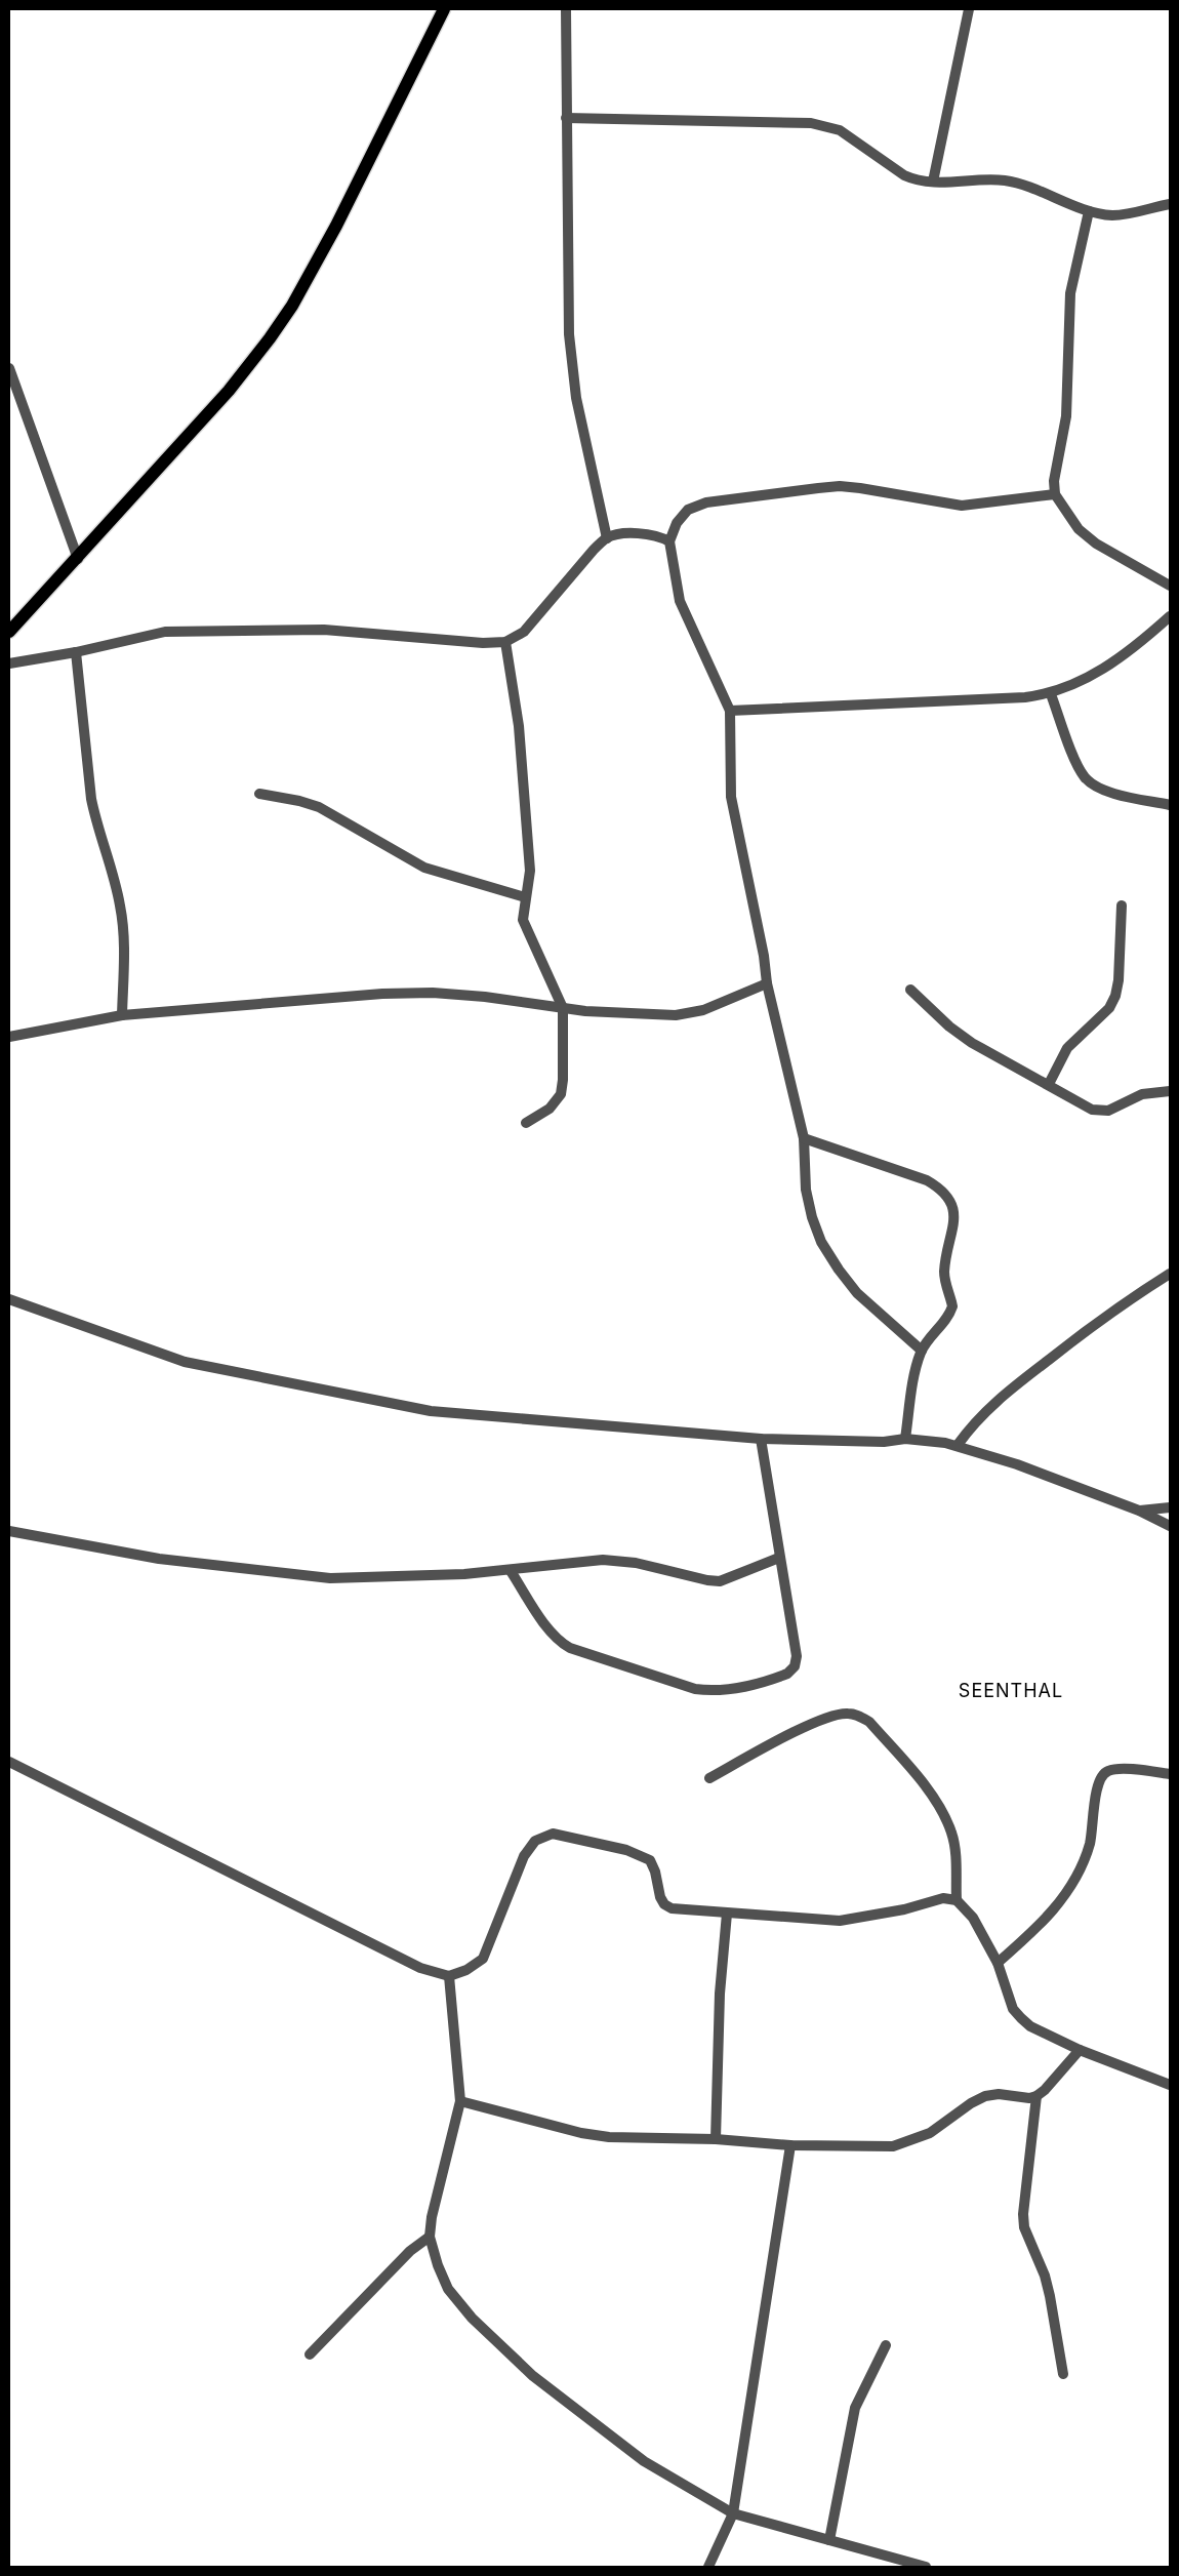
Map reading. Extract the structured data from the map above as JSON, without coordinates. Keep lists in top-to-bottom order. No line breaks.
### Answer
{"districts":["SEENTHAL"]}
